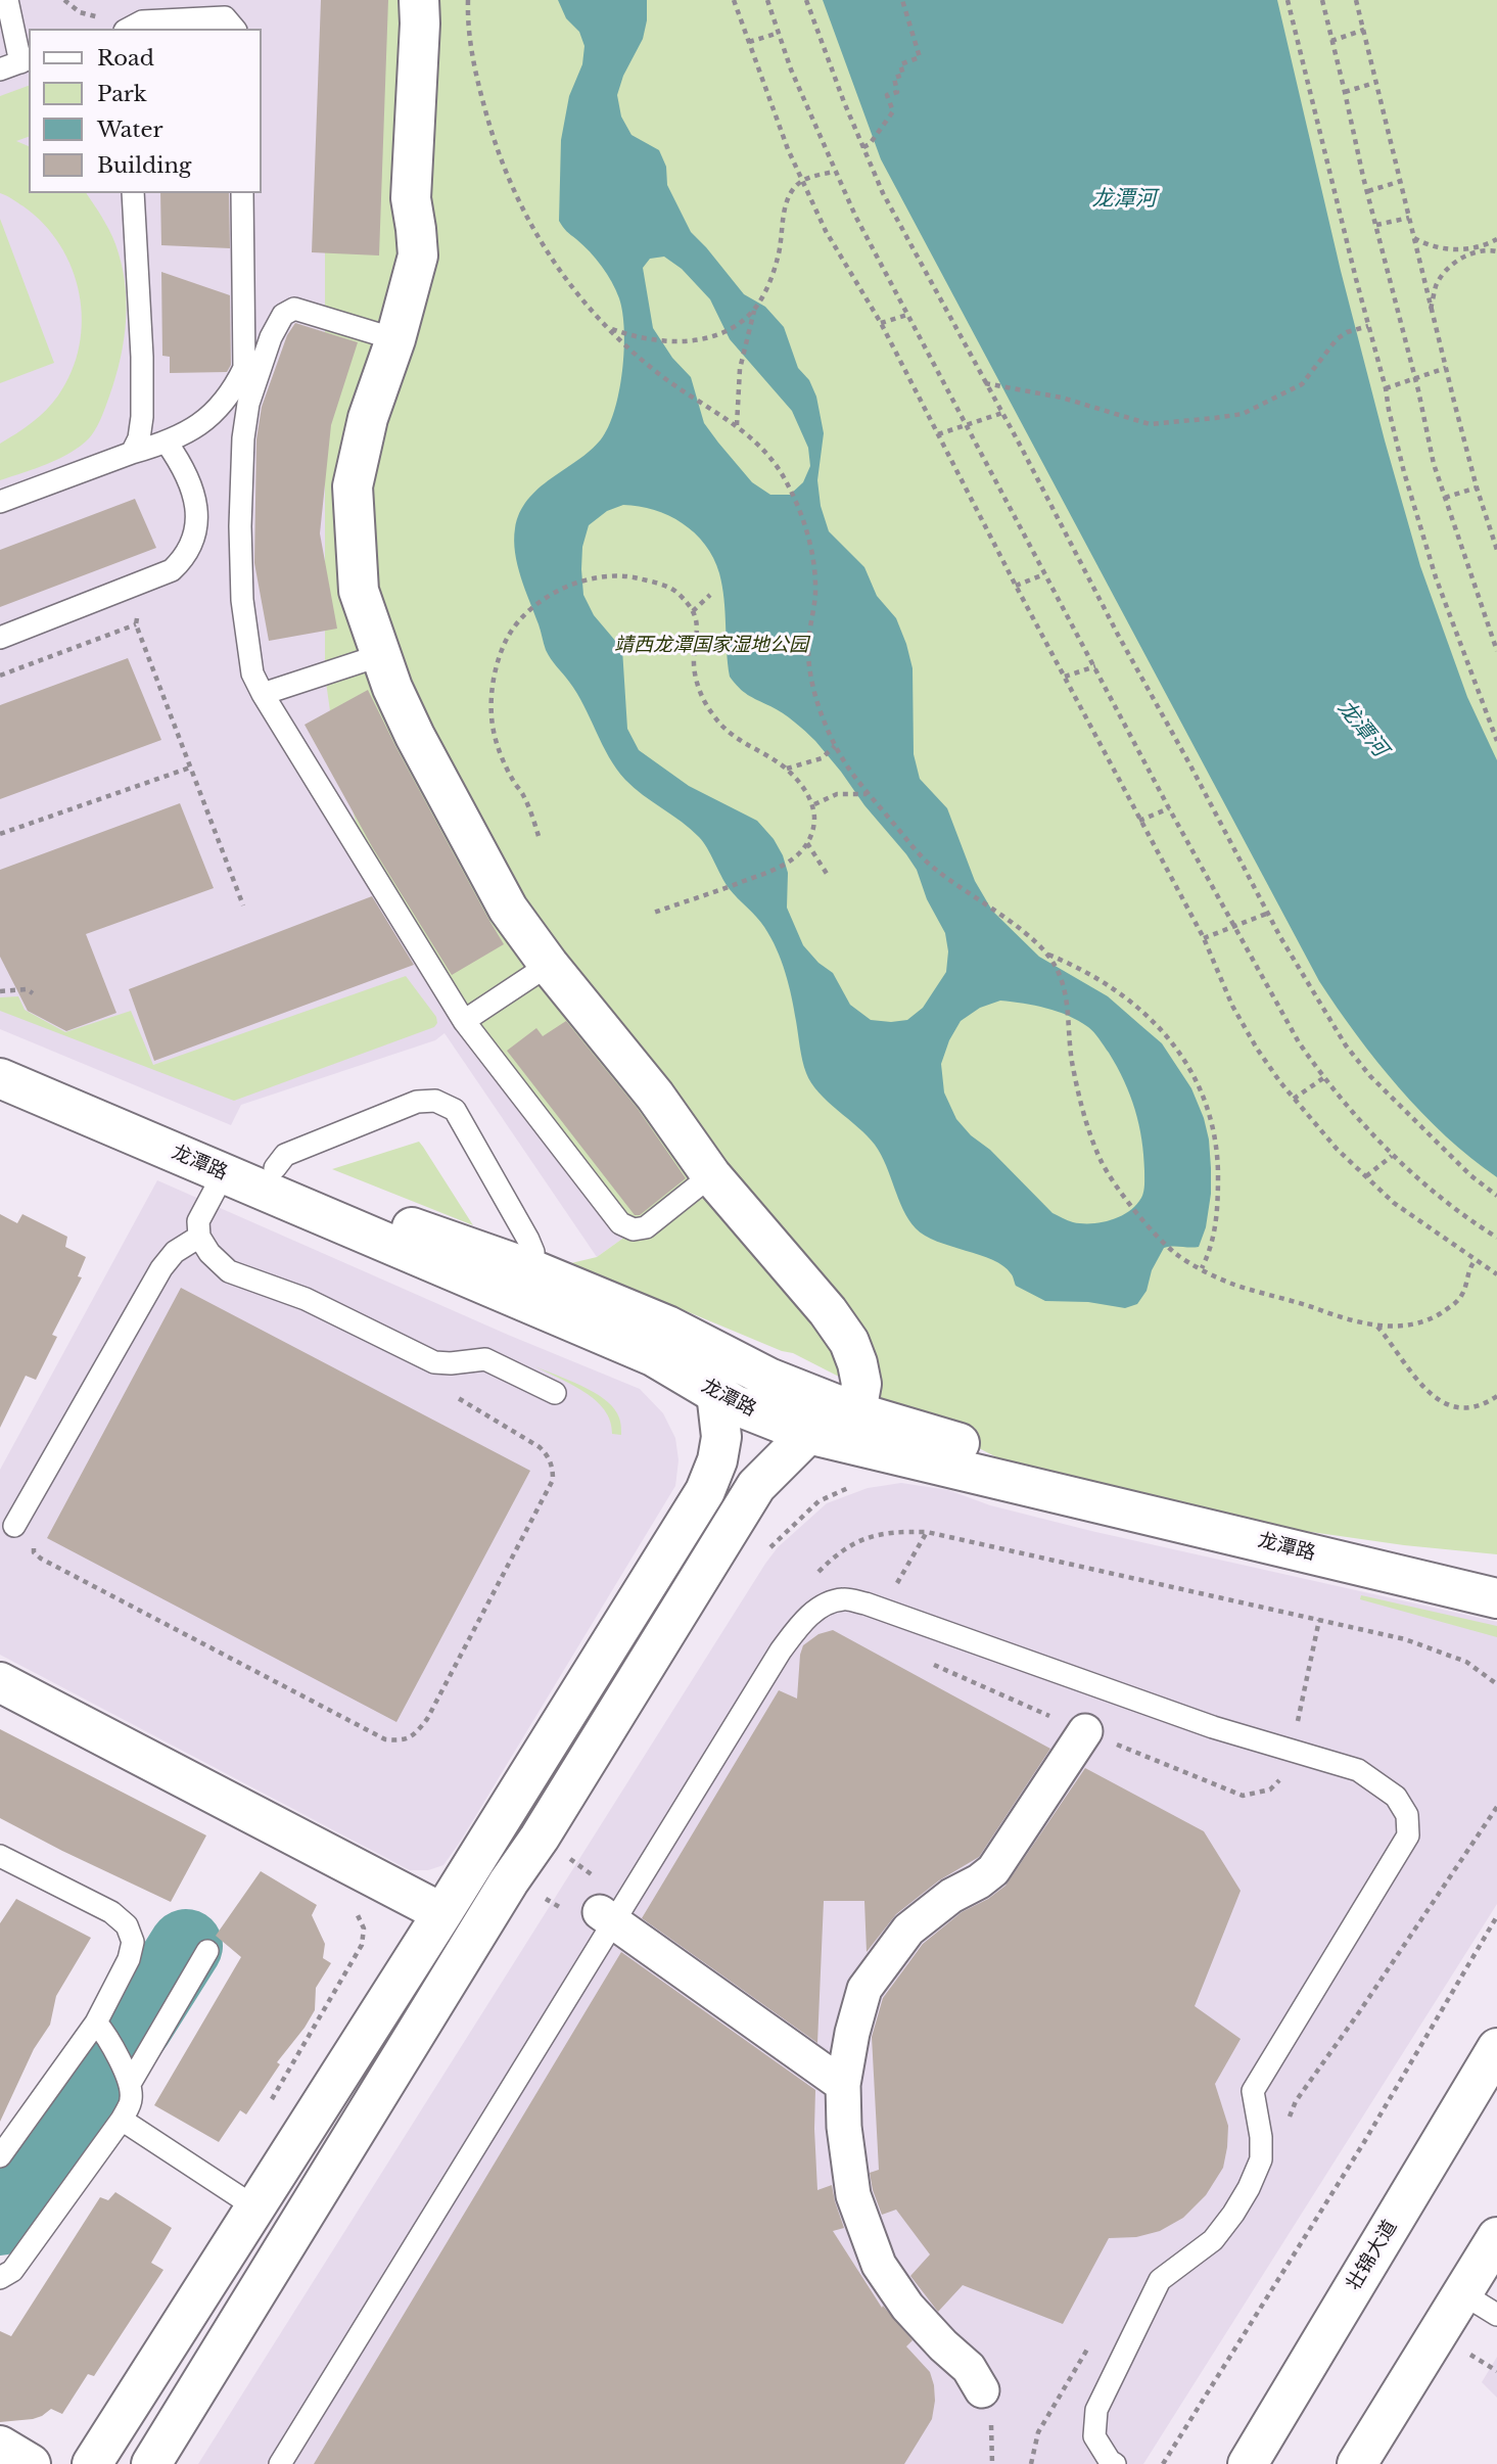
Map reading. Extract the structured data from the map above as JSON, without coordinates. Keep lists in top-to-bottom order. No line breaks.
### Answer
{"streets":{"street":["龙潭路","壮锦大道"]},"water":["龙潭河"],"parks":["靖西龙潭国家湿地公园"],"legend":["Road","Park","Water","Building"]}
